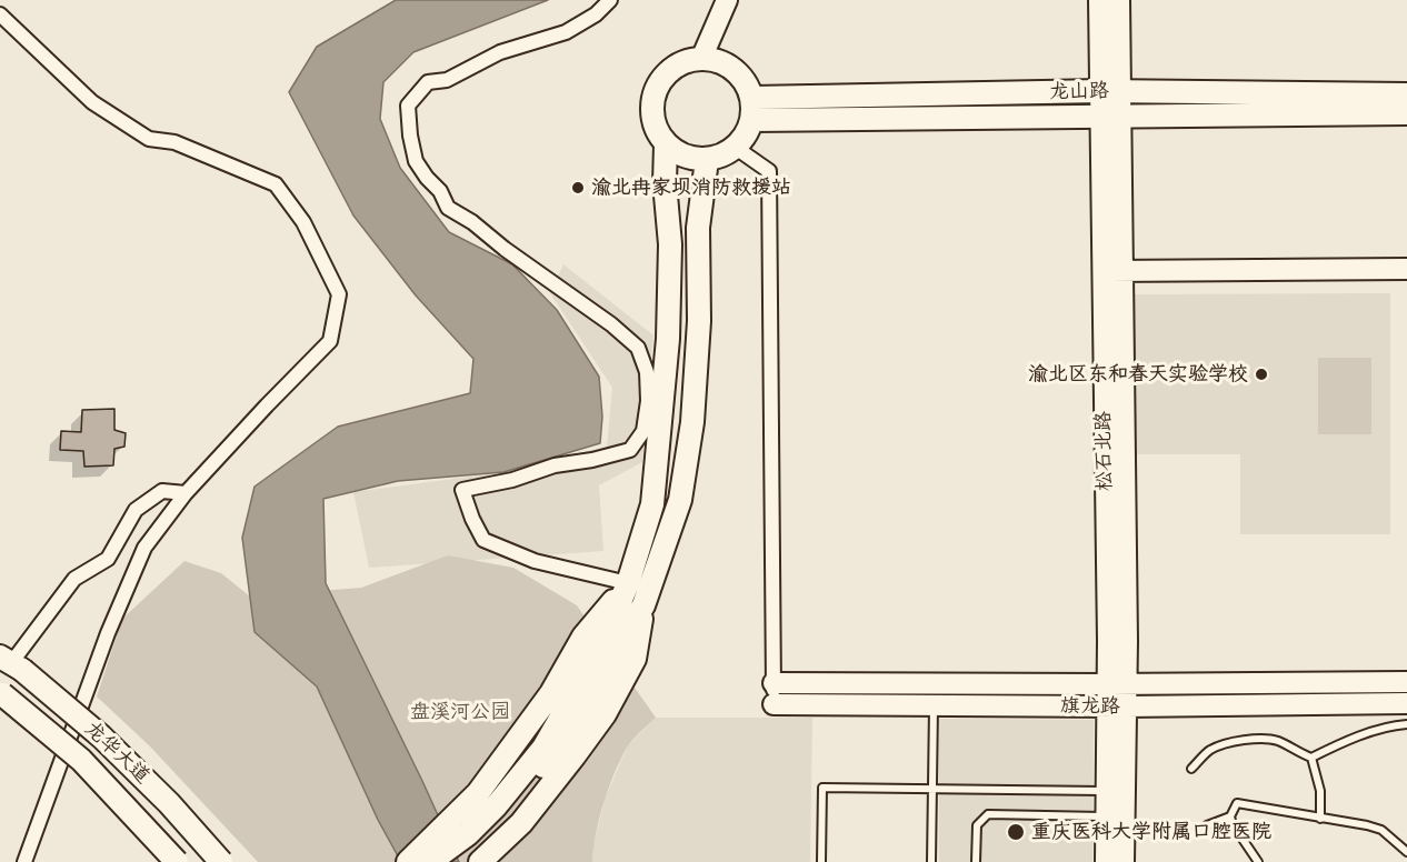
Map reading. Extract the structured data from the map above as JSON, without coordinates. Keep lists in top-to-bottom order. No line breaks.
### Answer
{"streets":{"main road":["龙山路","松石北路","旗龙路","龙华大道"]},"crossings":[["龙山路","松石北路"],["松石北路","旗龙路"]],"parks":["盘溪河公园"],"places":["渝北冉家坝消防救援站","渝北区东和春天实验学校","重庆医科大学附属口腔医院"]}
